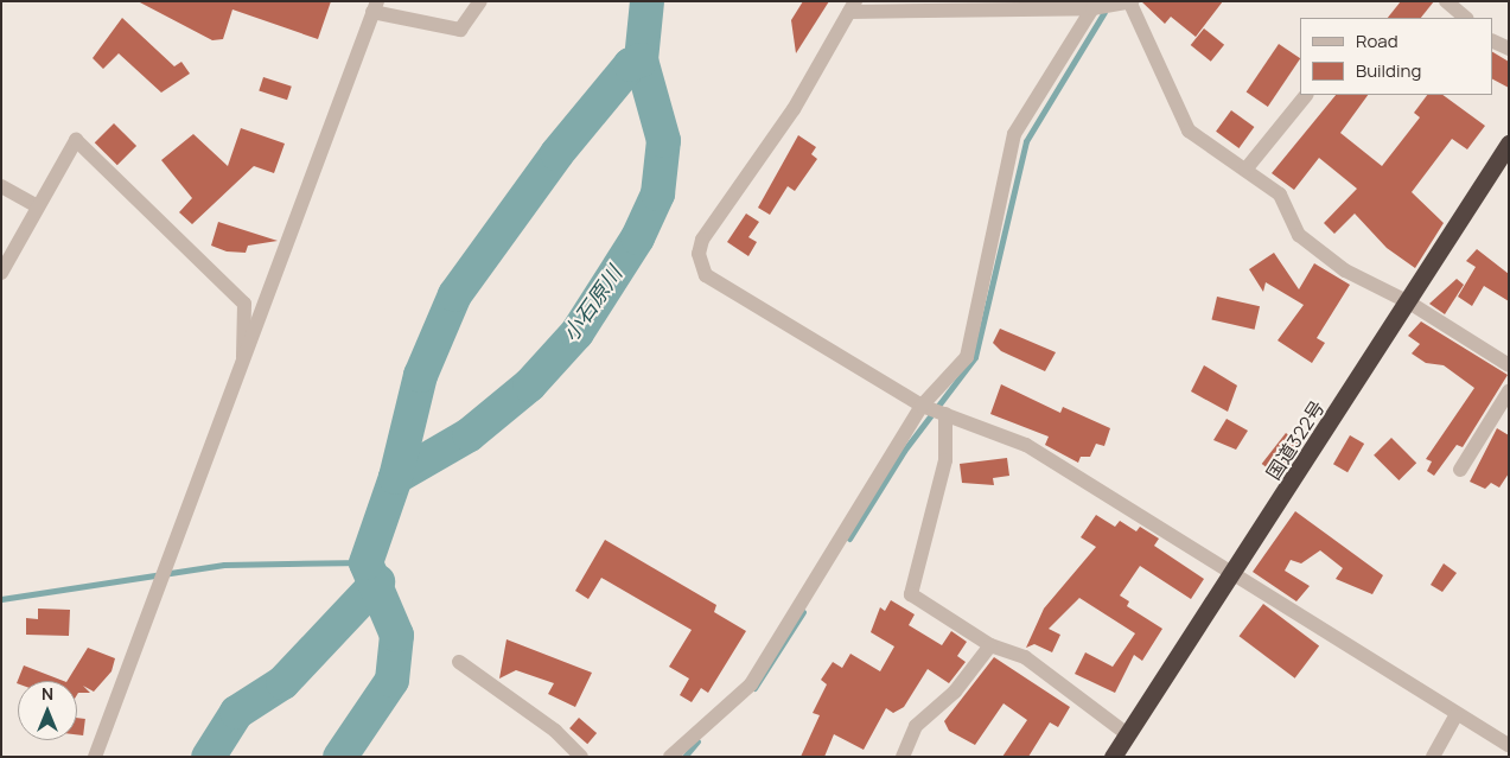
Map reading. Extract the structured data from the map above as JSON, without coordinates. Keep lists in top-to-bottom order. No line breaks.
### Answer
{"streets":{"highway":["国道322号"]},"water":["小石原川"],"legend":["Road","Building"],"north":"top"}
